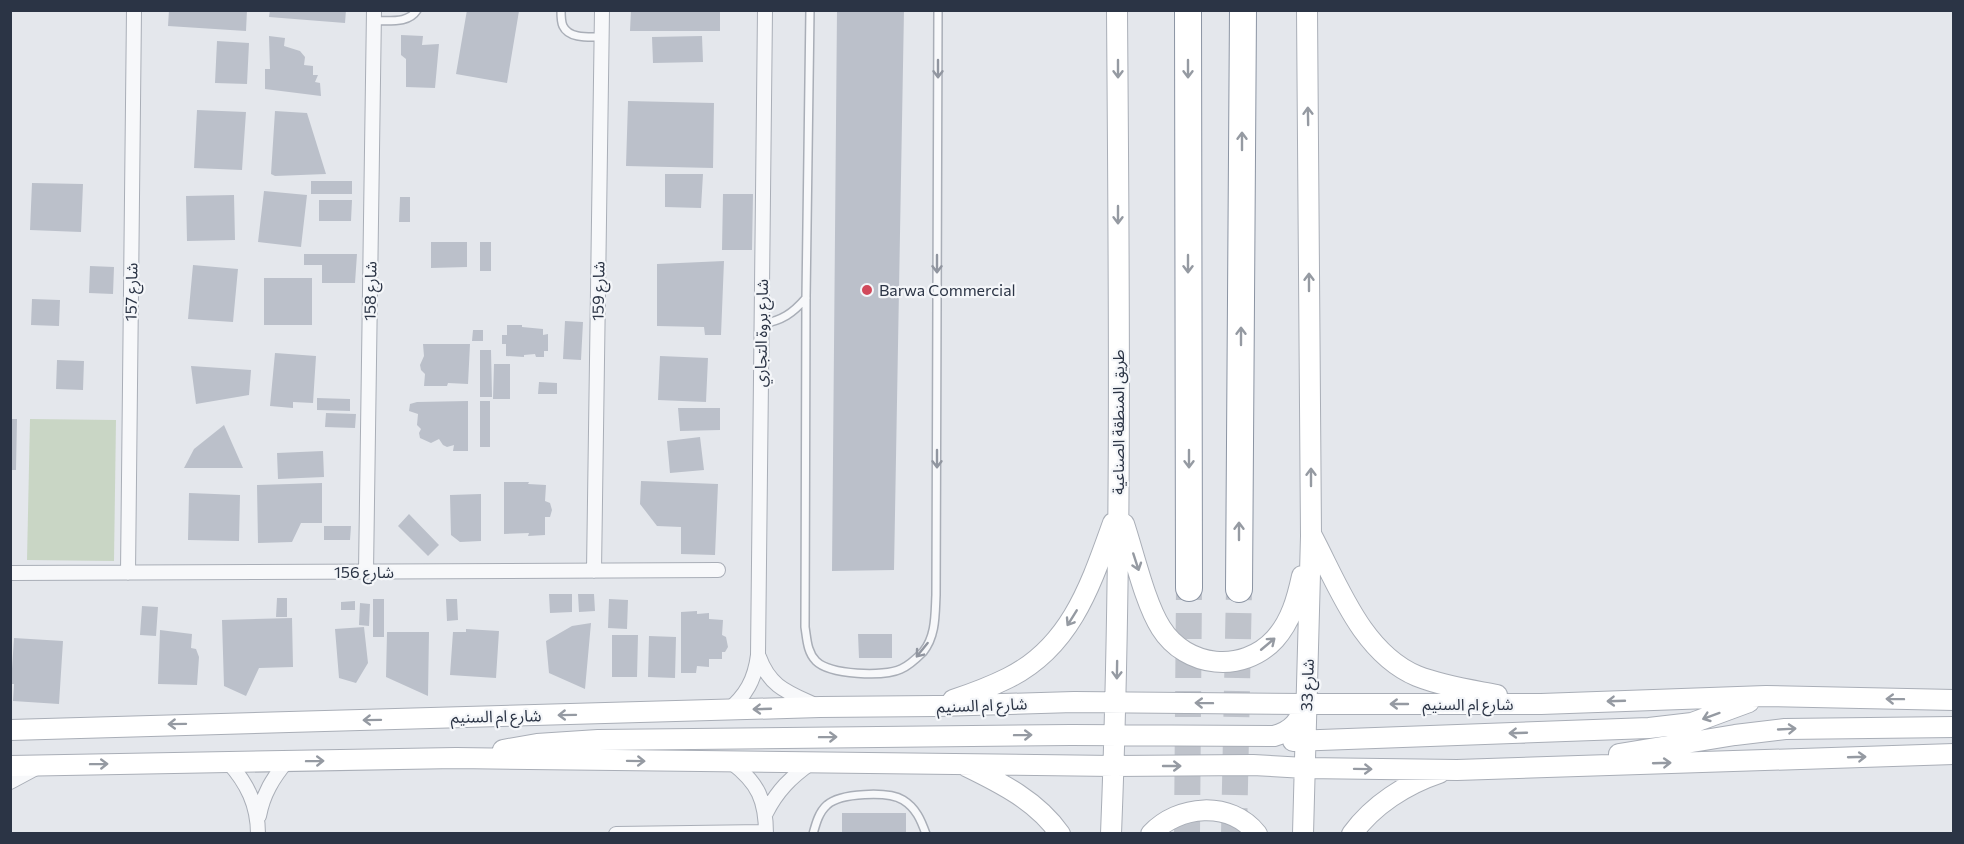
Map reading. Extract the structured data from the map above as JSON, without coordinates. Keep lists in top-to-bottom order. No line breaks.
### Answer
{"streets":{"main road":["طريق المنطقة الصناعية","شارع 33","شارع ام السنيم"],"street":["شارع 158","شارع 159","شارع 157","شارع بروة التجاري","شارع 156"]},"crossings":[["شارع 158","شارع 156"],["شارع 159","شارع 156"],["شارع 157","شارع 156"],["شارع بروة التجاري","شارع ام السنيم"],["طريق المنطقة الصناعية","شارع ام السنيم"],["شارع 33","شارع ام السنيم"]],"one_way":["طريق المنطقة الصناعية"],"places":["Barwa Commercial"]}
